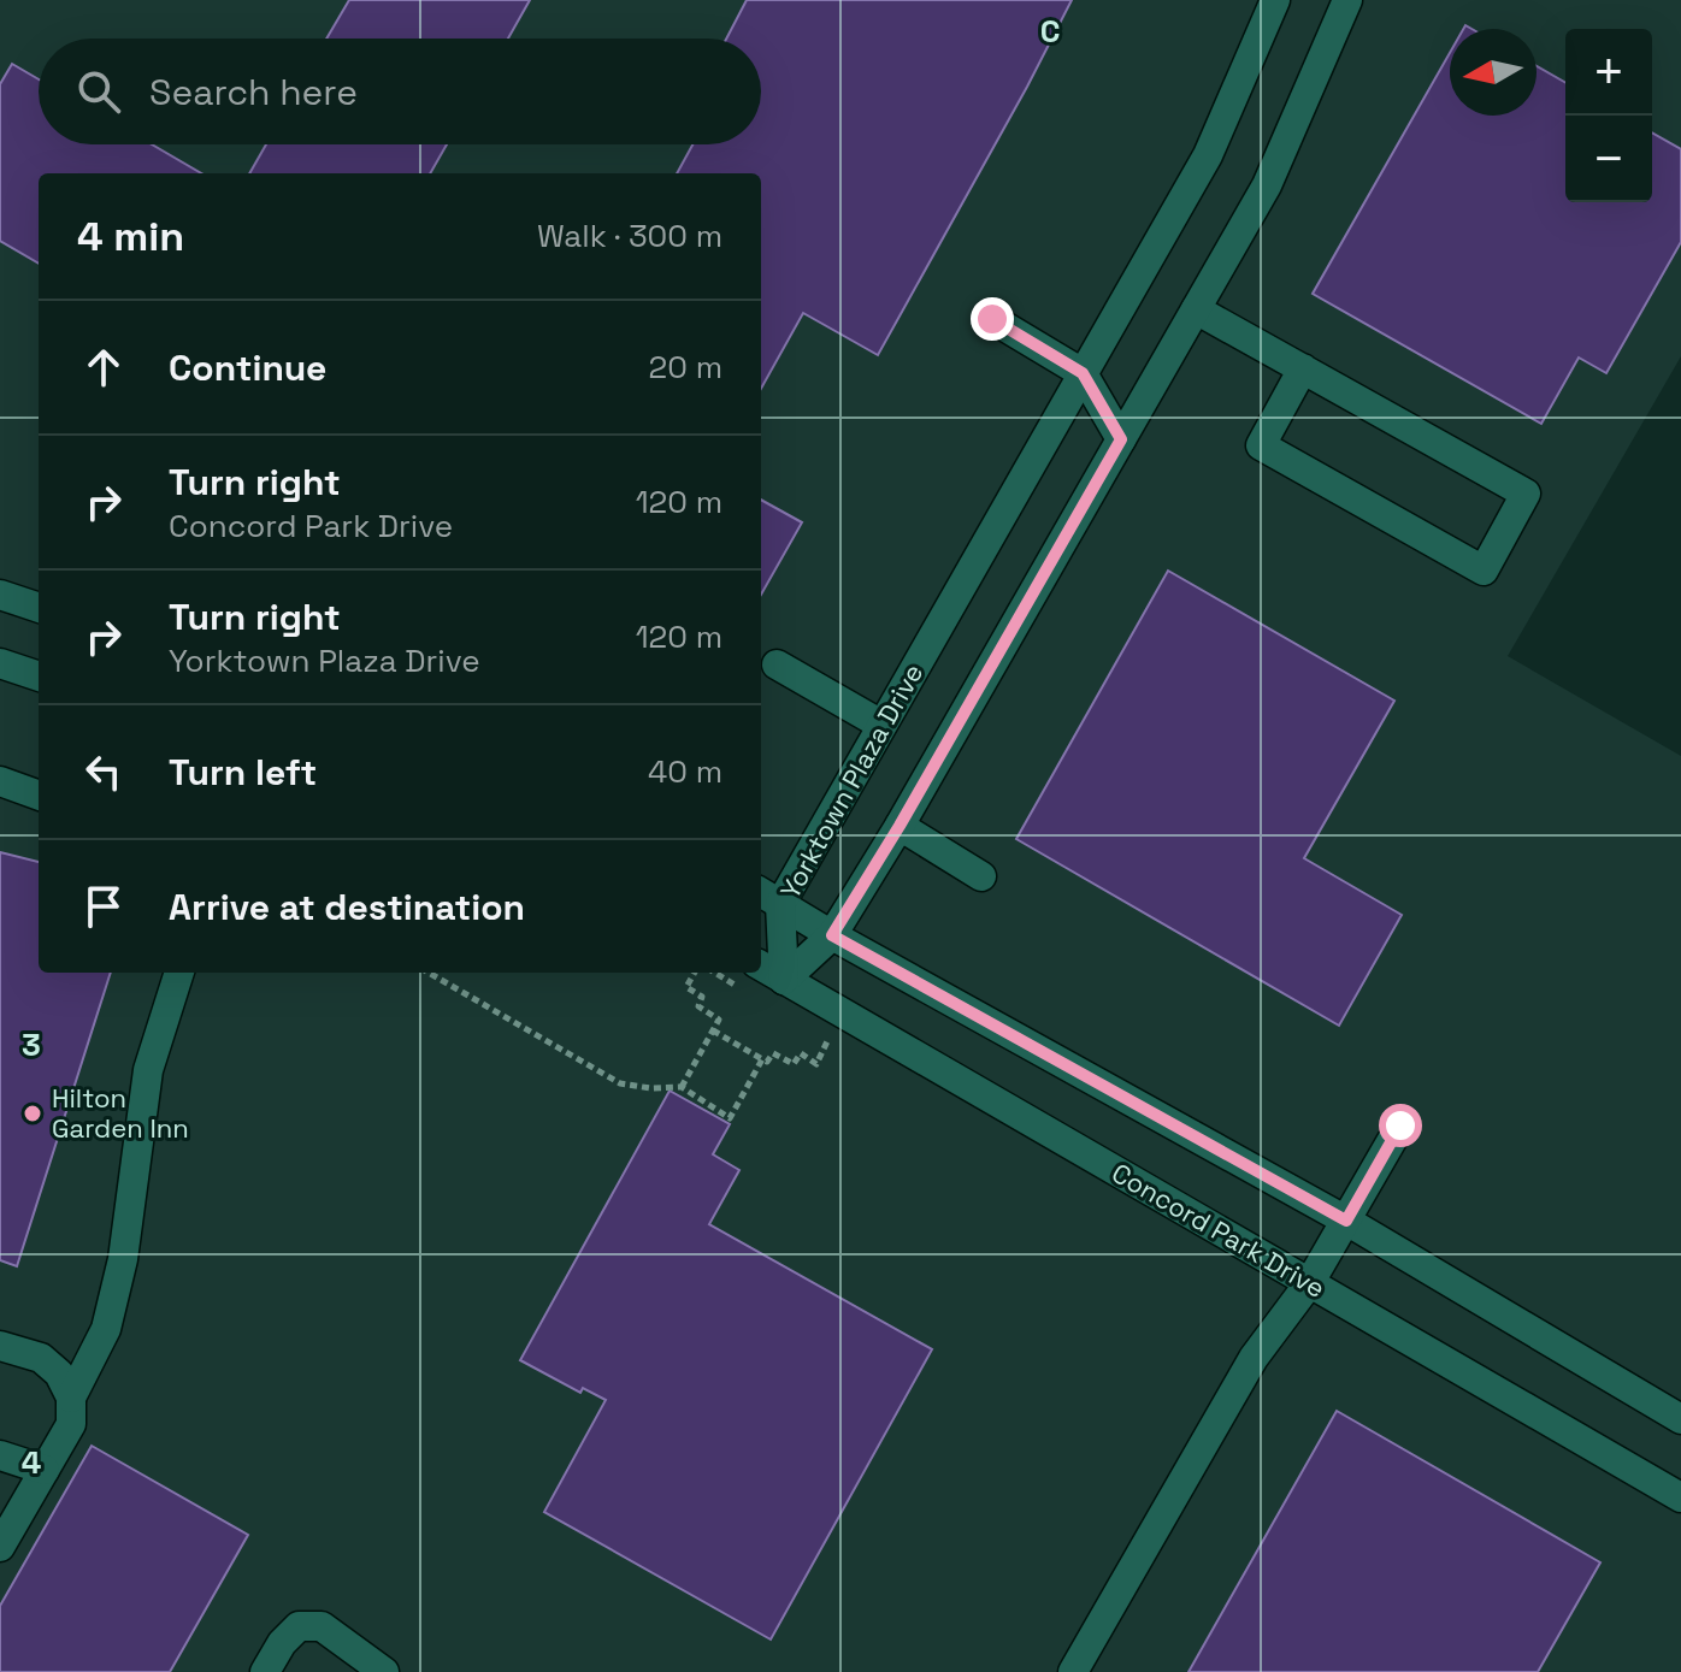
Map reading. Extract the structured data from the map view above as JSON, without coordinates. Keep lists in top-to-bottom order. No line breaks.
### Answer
{"streets":{"street":["Yorktown Plaza Drive","Concord Park Drive"]},"crossings":[["Yorktown Plaza Drive","Concord Park Drive"]],"places":["Hilton Garden Inn"],"north":"left","page":{"map_buttons":["+","−"],"search":"Search here","heading":["4 min","Walk · 300 m"],"list":[["Continue","20 m"],["Turn right","Concord Park Drive","120 m"],["Turn right","Yorktown Plaza Drive","120 m"],["Turn left","40 m"],"Arrive at destination"]},"grid":{"columns":["C"],"rows":["3","4"]}}
